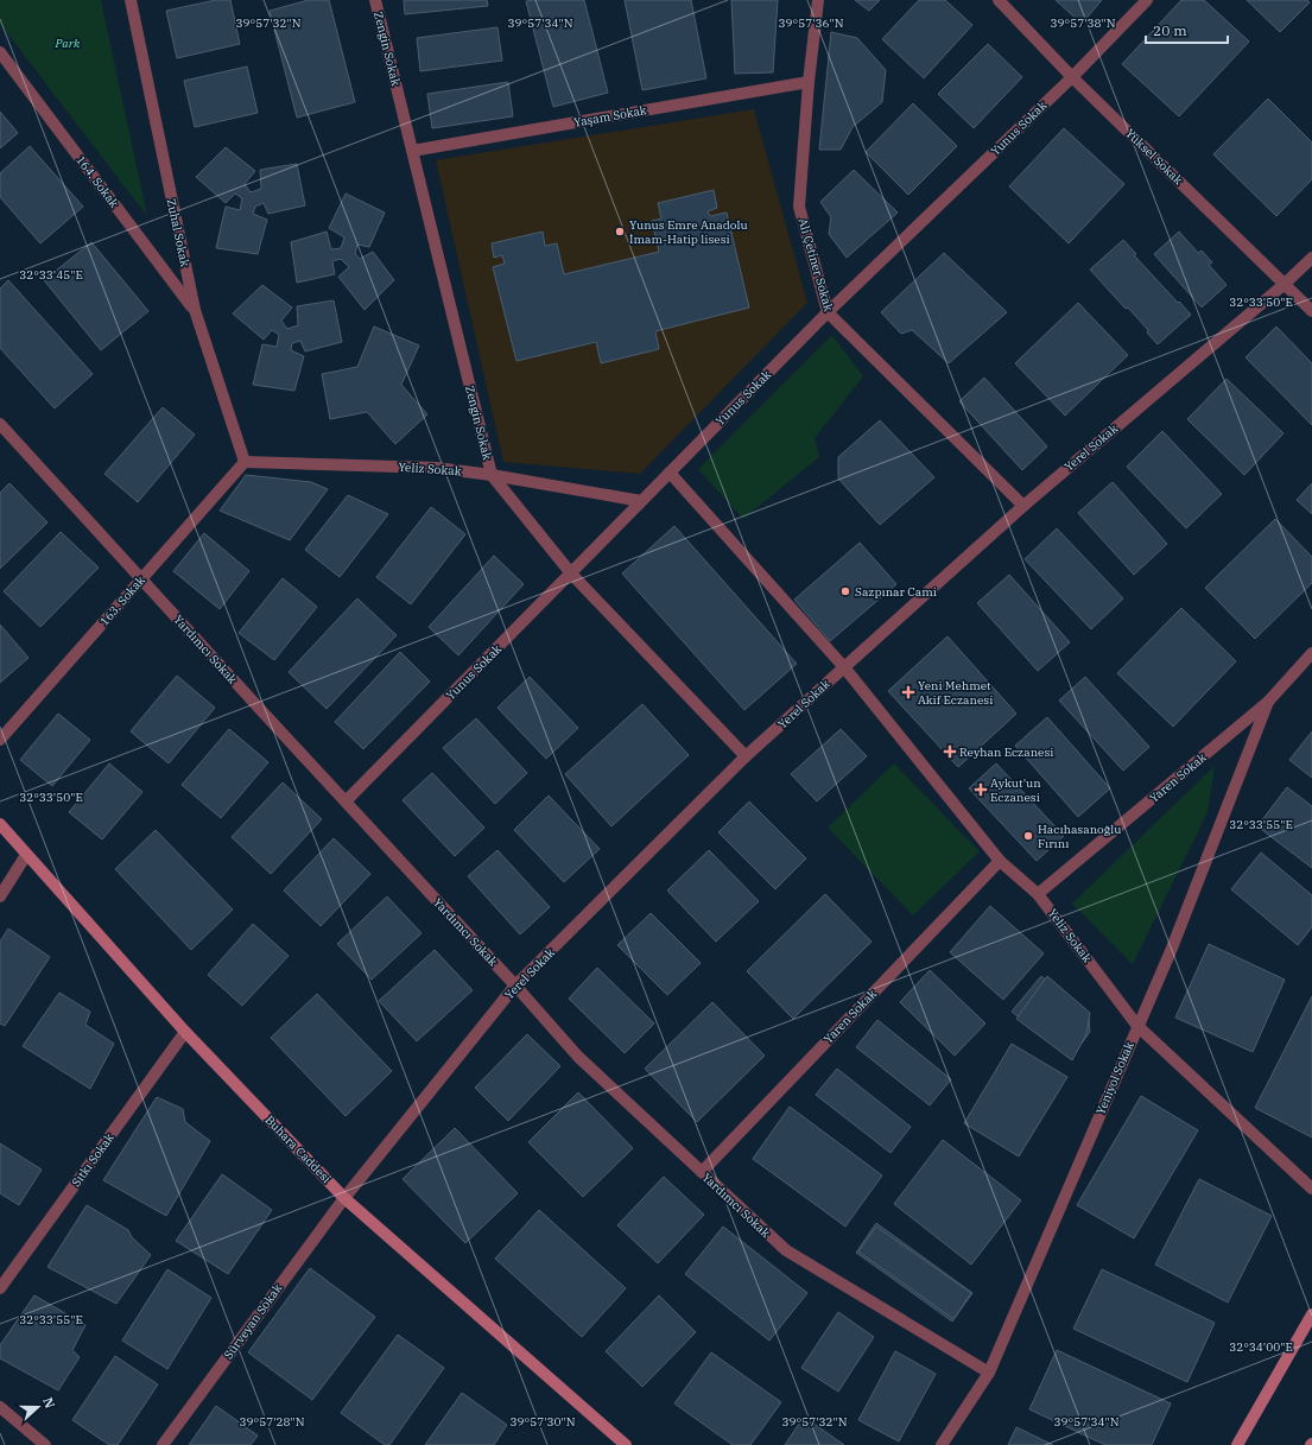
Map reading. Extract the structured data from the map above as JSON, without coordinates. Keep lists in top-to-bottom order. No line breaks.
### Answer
{"streets":{"main road":["Buhara Caddesi"],"street":["Zengin Sokak","Yaşam Sokak","Yunus Sokak","Yüksel Sokak","164. Sokak","Zuhal Sokak","Ali Çetiner Sokak","Yerel Sokak","Yeliz Sokak","163. Sokak","Yardımcı Sokak","Yaren Sokak","Yeniyol Sokak","Sıtkı Sokak","Sürveyan Sokak"]},"crossings":[["Zengin Sokak","Yaşam Sokak"],["Zengin Sokak","Yunus Sokak"],["Zengin Sokak","Yerel Sokak"],["Zengin Sokak","Yeliz Sokak"],["Yaşam Sokak","Ali Çetiner Sokak"],["Yunus Sokak","Yüksel Sokak"],["Yunus Sokak","Ali Çetiner Sokak"],["Yunus Sokak","Yeliz Sokak"],["Yunus Sokak","Yardımcı Sokak"],["Yüksel Sokak","Yerel Sokak"],["164. Sokak","Zuhal Sokak"],["Zuhal Sokak","Yeliz Sokak"],["Zuhal Sokak","163. Sokak"],["Ali Çetiner Sokak","Yerel Sokak"],["Yerel Sokak","Yeliz Sokak"],["Yerel Sokak","Yardımcı Sokak"],["Yerel Sokak","Buhara Caddesi"],["Yerel Sokak","Sürveyan Sokak"],["Yeliz Sokak","163. Sokak"],["Yeliz Sokak","Yaren Sokak"],["Yeliz Sokak","Yeniyol Sokak"],["163. Sokak","Yardımcı Sokak"],["Yardımcı Sokak","Yaren Sokak"],["Yardımcı Sokak","Yeniyol Sokak"],["Yaren Sokak","Yeniyol Sokak"],["Buhara Caddesi","Sıtkı Sokak"],["Buhara Caddesi","Sürveyan Sokak"]],"parks":["Park"],"places":{"other":["Yunus Emre Anadolu İmam-Hatip lisesi","Sazpınar Cami","Hacıhasanoğlu Fırını"],"health":["Yeni Mehmet Akif Eczanesi","Reyhan Eczanesi","Aykut'un Eczanesi"]},"scale_bar":"20 m","north":"right","coordinates":["39°57'32\"N","39°57'34\"N","39°57'36\"N","39°57'38\"N","32°33'45\"E","32°33'50\"E","32°33'55\"E","32°34'00\"E","39°57'28\"N","39°57'30\"N"]}
